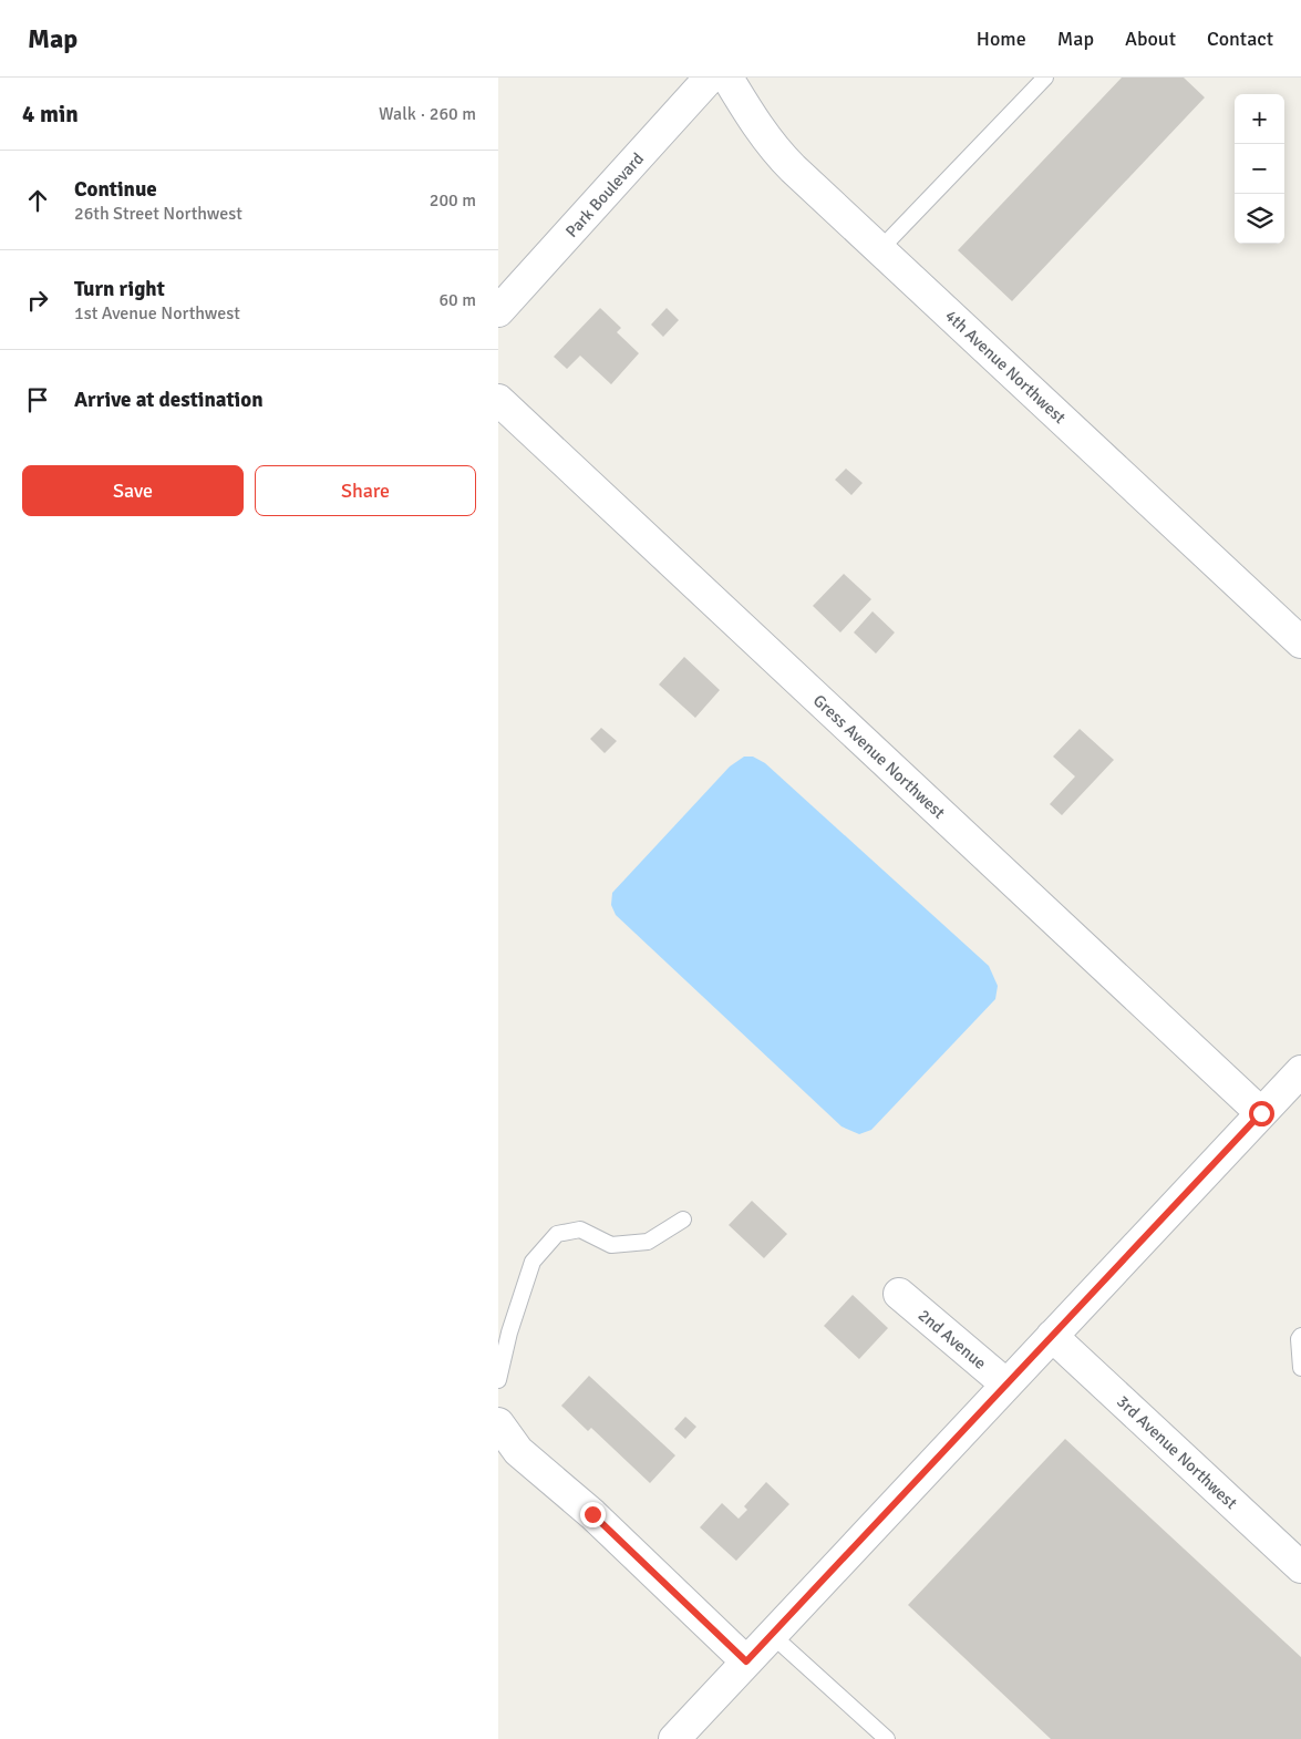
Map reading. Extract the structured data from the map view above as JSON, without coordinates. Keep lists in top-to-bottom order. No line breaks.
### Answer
{"streets":{"street":["Park Boulevard","4th Avenue Northwest","Gress Avenue Northwest","2nd Avenue","3rd Avenue Northwest"]},"page":{"header":"Map","nav":["Home","Map","About","Contact"],"heading":["4 min","Walk · 260 m"],"map_buttons":["+","−"],"list":[["Continue","26th Street Northwest","200 m"],["Turn right","1st Avenue Northwest","60 m"],"Arrive at destination"],"buttons":["Save","Share"]}}
